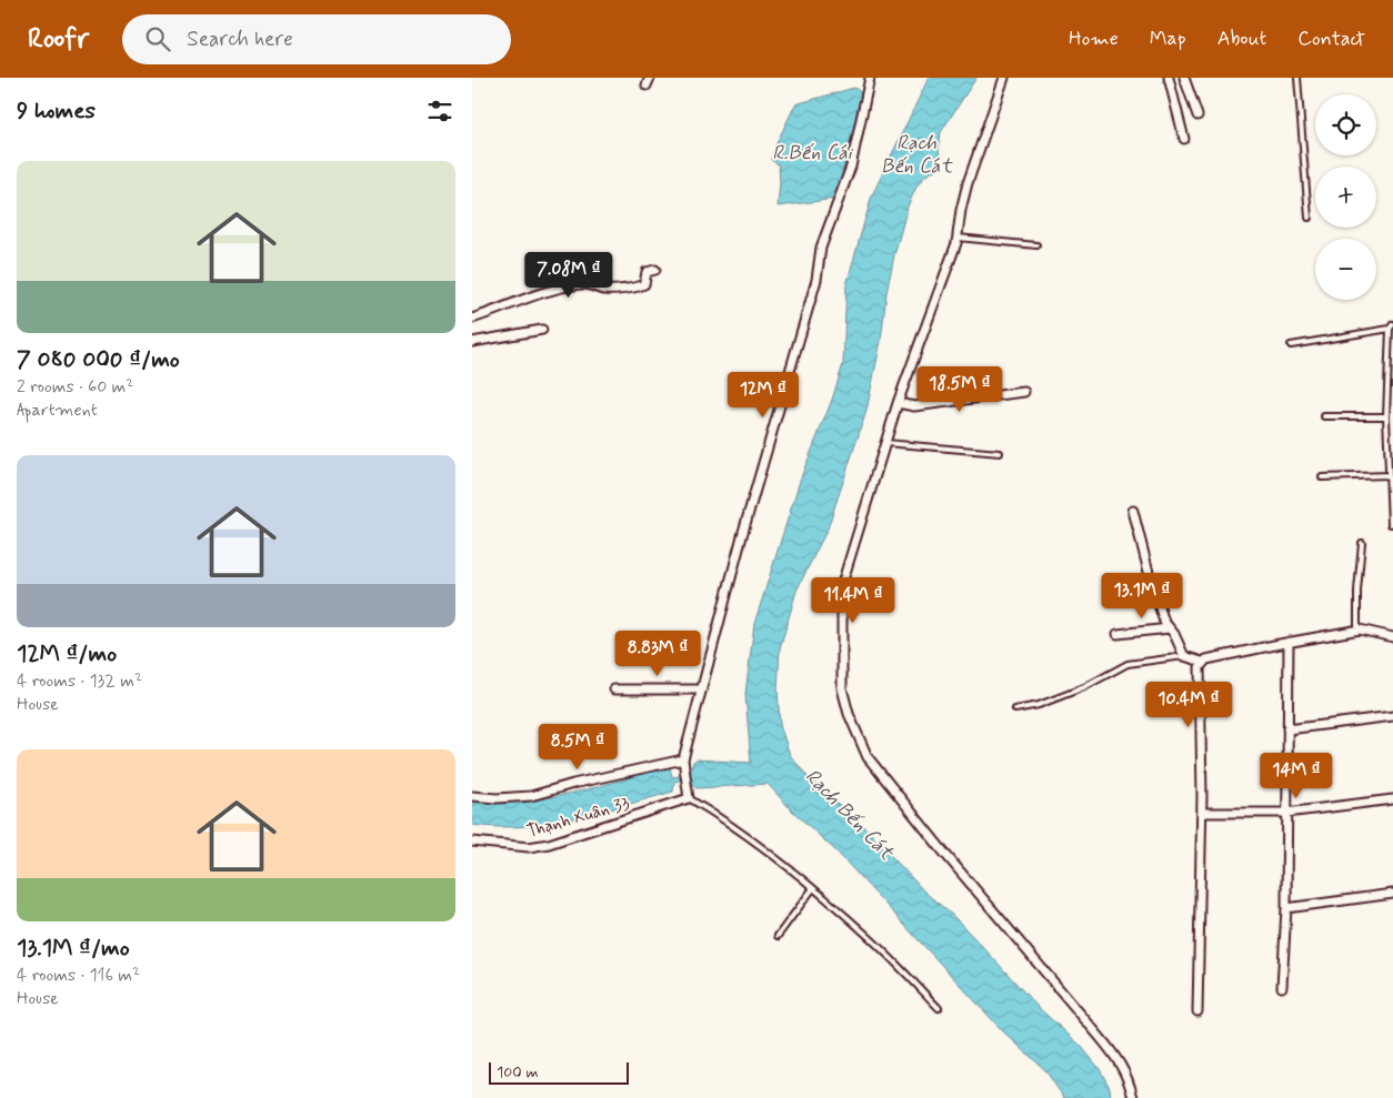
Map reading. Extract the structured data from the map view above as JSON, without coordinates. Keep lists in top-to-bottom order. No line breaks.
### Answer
{"streets":{"street":["Thạnh Xuân 33"]},"water":["Rạch Bến Cát","R.Bến Cái"],"scale_bar":"100 m","page":{"header":"Roofr","search":"Search here","nav":["Home","Map","About","Contact"],"heading":"9 homes","map_buttons":["+","−"],"list":[{"name":"7 080 000 ₫/mo","note":"2 rooms · 60 m² · Apartment"},{"name":"12M ₫/mo","note":"4 rooms · 132 m² · House"},{"name":"13.1M ₫/mo","note":"4 rooms · 116 m² · House"}],"price":["7.08M ₫","18.5M ₫","12M ₫","13.1M ₫","11.4M ₫","8.83M ₫","10.4M ₫","8.5M ₫","14M ₫"],"scale":"100 m"}}
